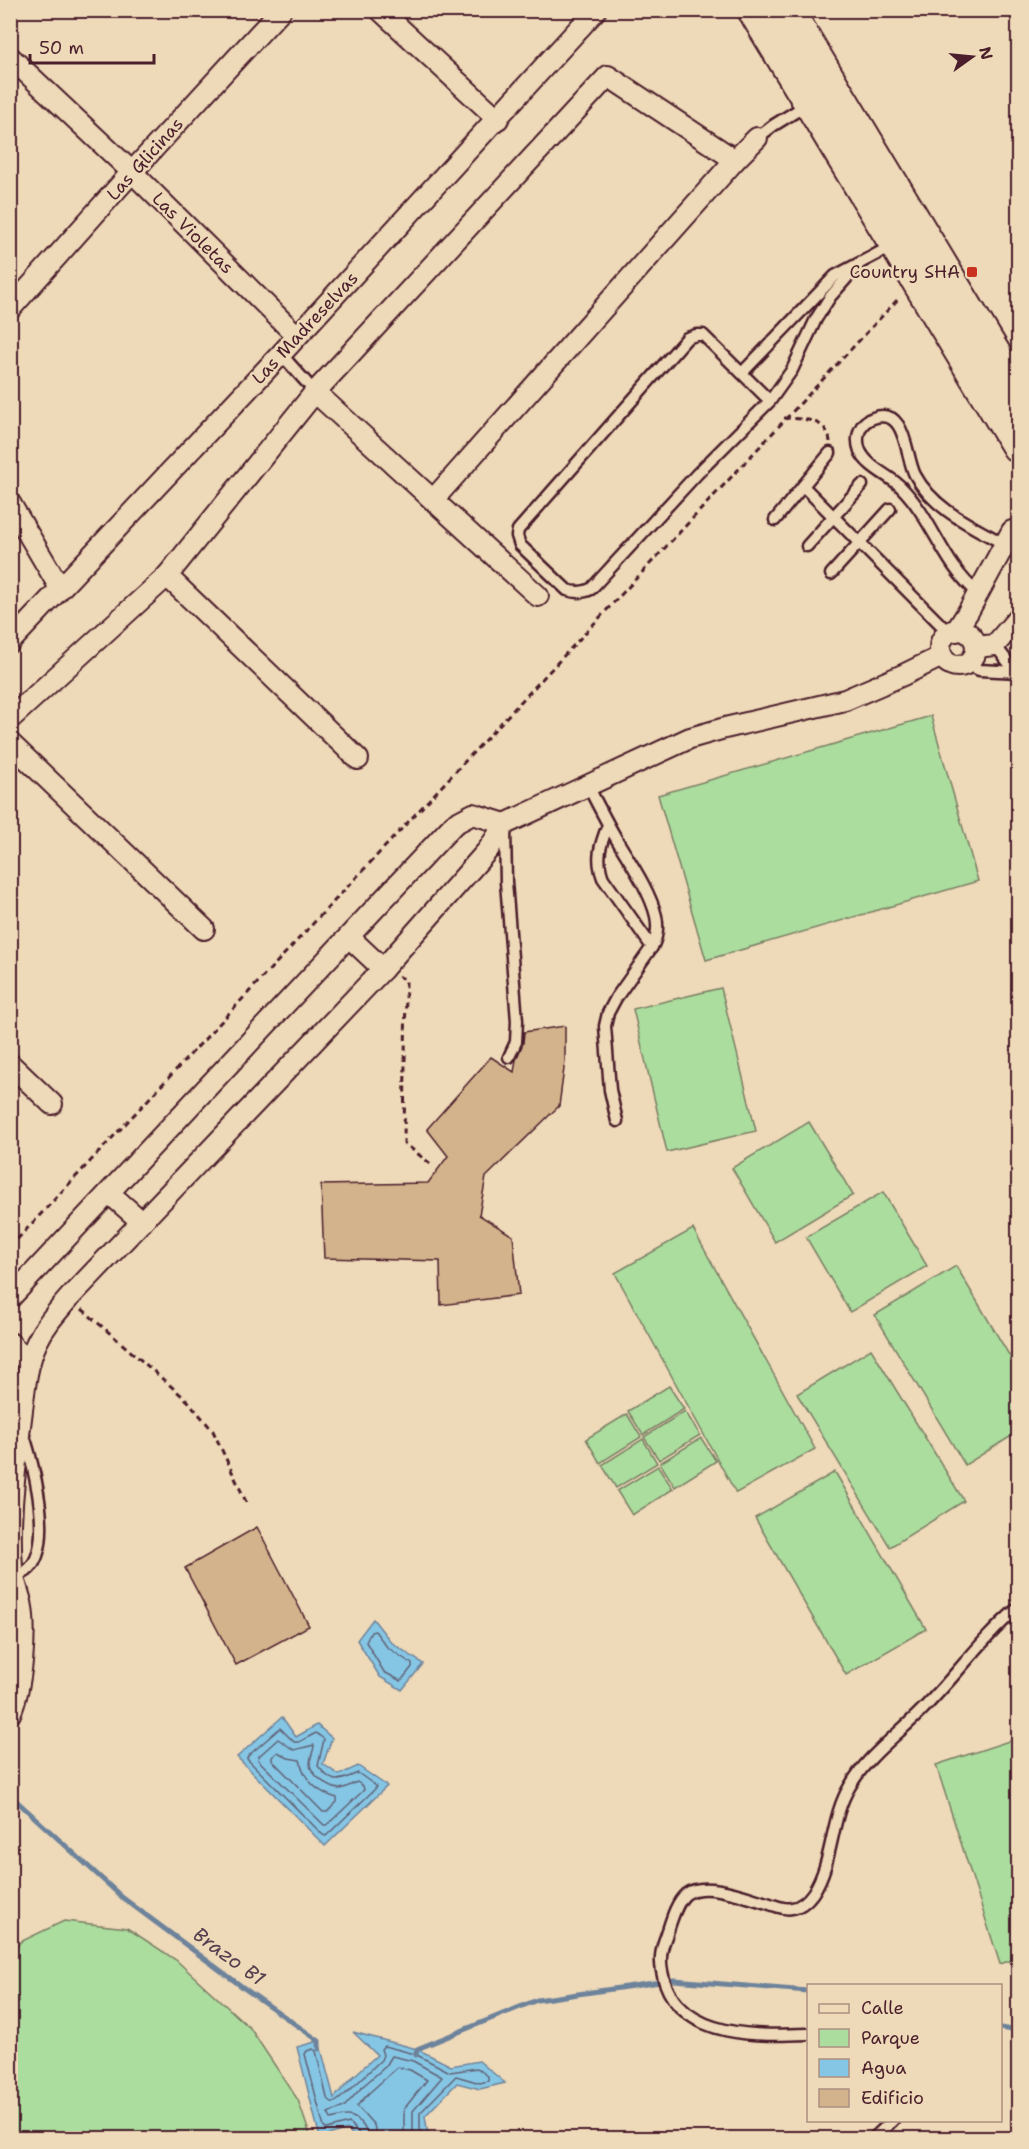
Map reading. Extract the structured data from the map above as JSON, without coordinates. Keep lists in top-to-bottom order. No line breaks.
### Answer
{"streets":{"street":["Las Glicinas","Las Violetas","Las Madreselvas"]},"crossings":[["Las Glicinas","Las Violetas"],["Las Violetas","Las Madreselvas"]],"water":["Brazo B1"],"places":{"transit":["Country SHA"]},"legend":["Calle","Parque","Agua","Edificio"],"scale_bar":"50 m","north":"right"}
